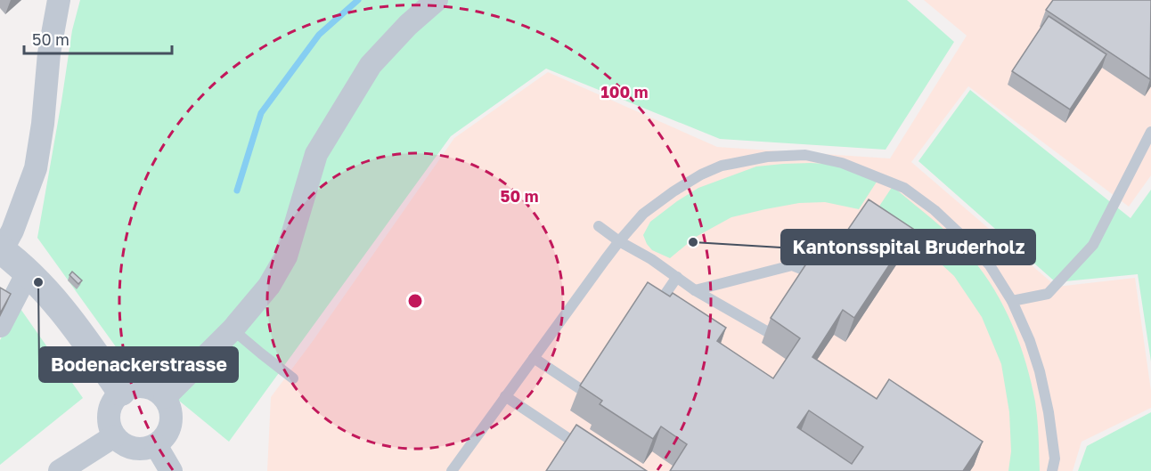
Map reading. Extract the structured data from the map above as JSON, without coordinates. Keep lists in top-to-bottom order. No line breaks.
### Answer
{"places":["Kantonsspital Bruderholz","Bodenackerstrasse"],"scale_bar":"50 m","rings":["100 m","50 m"]}
